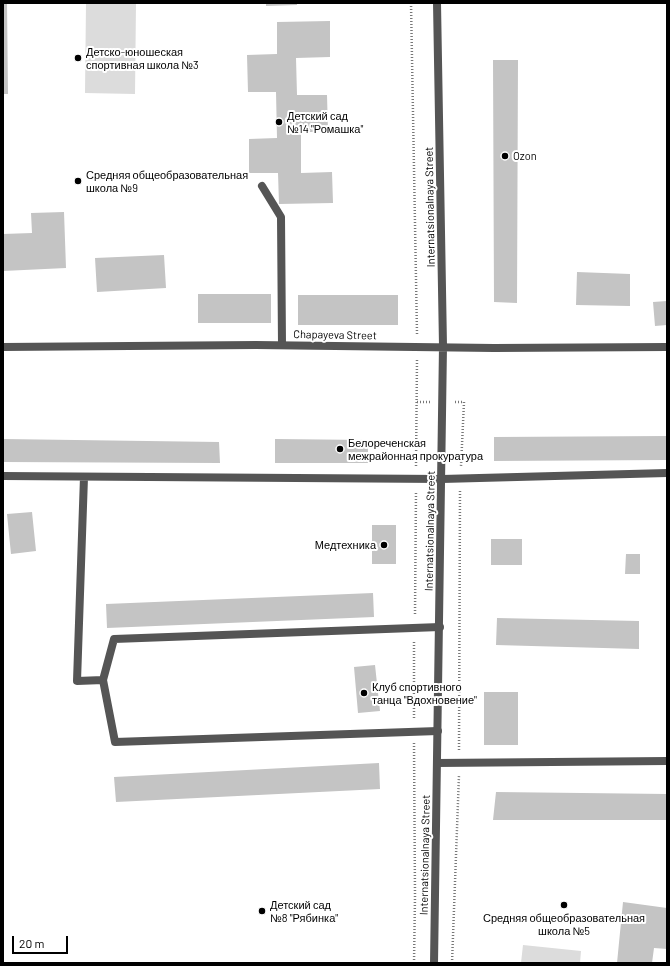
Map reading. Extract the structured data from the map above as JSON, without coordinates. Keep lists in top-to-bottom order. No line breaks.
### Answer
{"streets":{"street":["Internatsionalnaya Street","Chapayeva Street"]},"crossings":[["Internatsionalnaya Street","Chapayeva Street"]],"places":["Детско-юношеская спортивная школа №3","Детский сад №14 \"Ромашка\"","Ozon","Средняя общеобразовательная школа №9","Белореченская межрайонная прокуратура","Медтехника","Клуб спортивного танца \"Вдохновение\"","Средняя общеобразовательная школа №5","Детский сад №8 \"Рябинка\""],"scale_bar":"20 m"}
